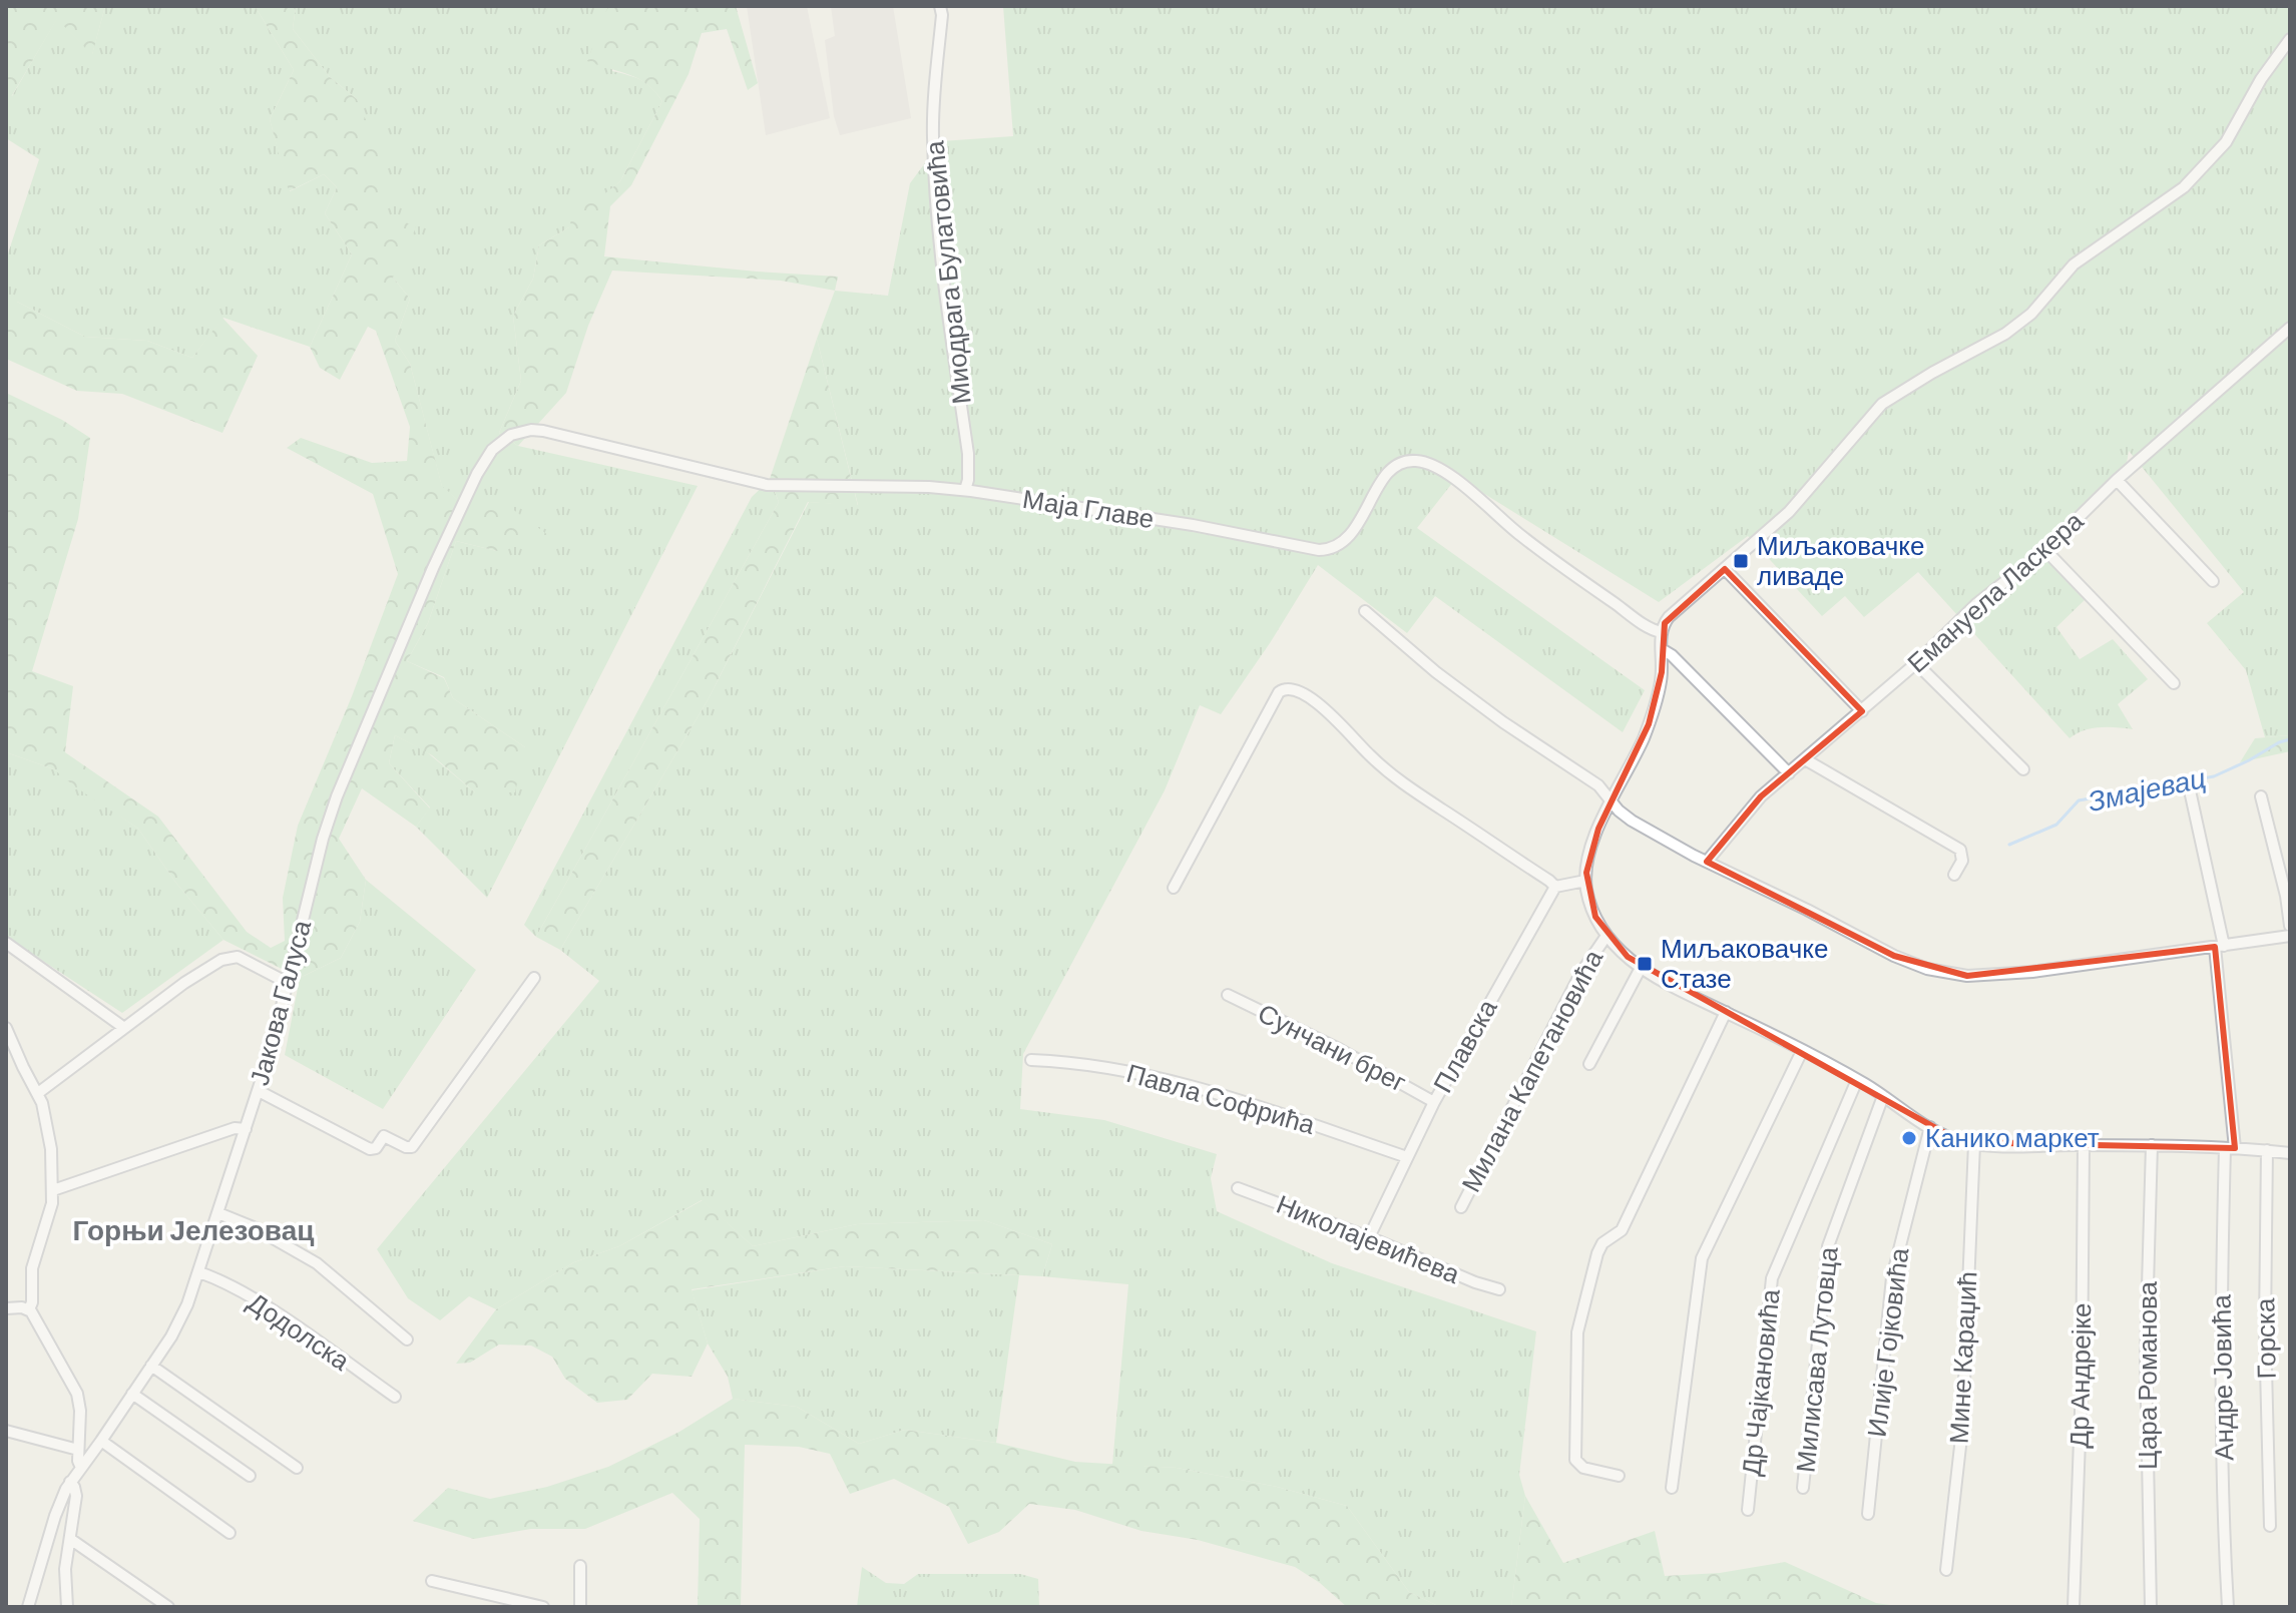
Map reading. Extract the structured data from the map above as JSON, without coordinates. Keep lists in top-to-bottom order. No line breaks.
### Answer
{"streets":{"street":["Миодрага Булатовића","Маја Главе","Емануела Ласкера","Јакова Галуса","Плавска","Сунчани брег","Милана Капетановића","Павла Софрића","Николајевићева","Додолска","Горска","Илије Гојковића","Мине Караџић","Милисава Лутовца","Др Андрејке","Цара Романова","Андре Јовића","Др Чајкановића"]},"crossings":[["Миодрага Булатовића","Маја Главе"],["Маја Главе","Јакова Галуса"],["Јакова Галуса","Додолска"],["Плавска","Сунчани брег"],["Плавска","Павла Софрића"],["Плавска","Николајевићева"]],"districts":["Горњи Јелезовац"],"water":["Змајевац"],"places":{"transit":["Миљаковачке ливаде","Миљаковачке Стазе"],"other":["Канико маркет"]}}
